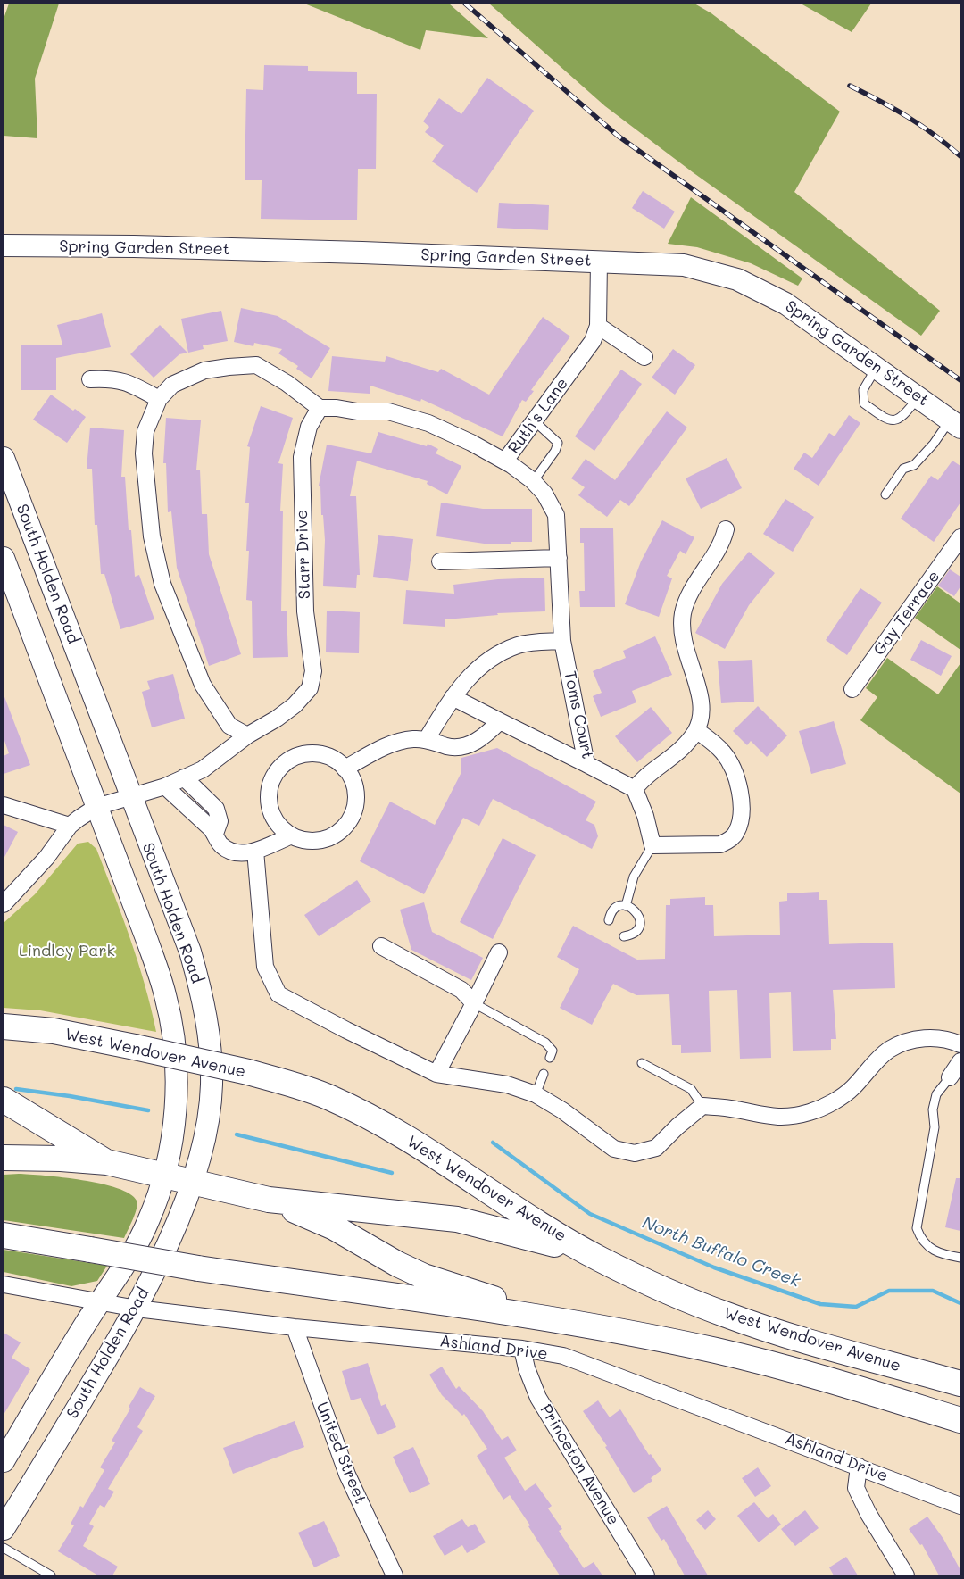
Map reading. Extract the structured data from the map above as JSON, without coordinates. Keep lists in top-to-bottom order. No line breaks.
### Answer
{"streets":{"highway":["West Wendover Avenue"],"main road":["Spring Garden Street","South Holden Road"],"street":["Ruth's Lane","Starr Drive","Gay Terrace","Toms Court","Ashland Drive","United Street","Princeton Avenue"]},"crossings":[["Spring Garden Street","Ruth's Lane"],["Ruth's Lane","Toms Court"],["Starr Drive","South Holden Road"],["South Holden Road","Ashland Drive"],["Ashland Drive","United Street"],["Ashland Drive","Princeton Avenue"]],"water":["North Buffalo Creek"],"parks":["Lindley Park"]}
